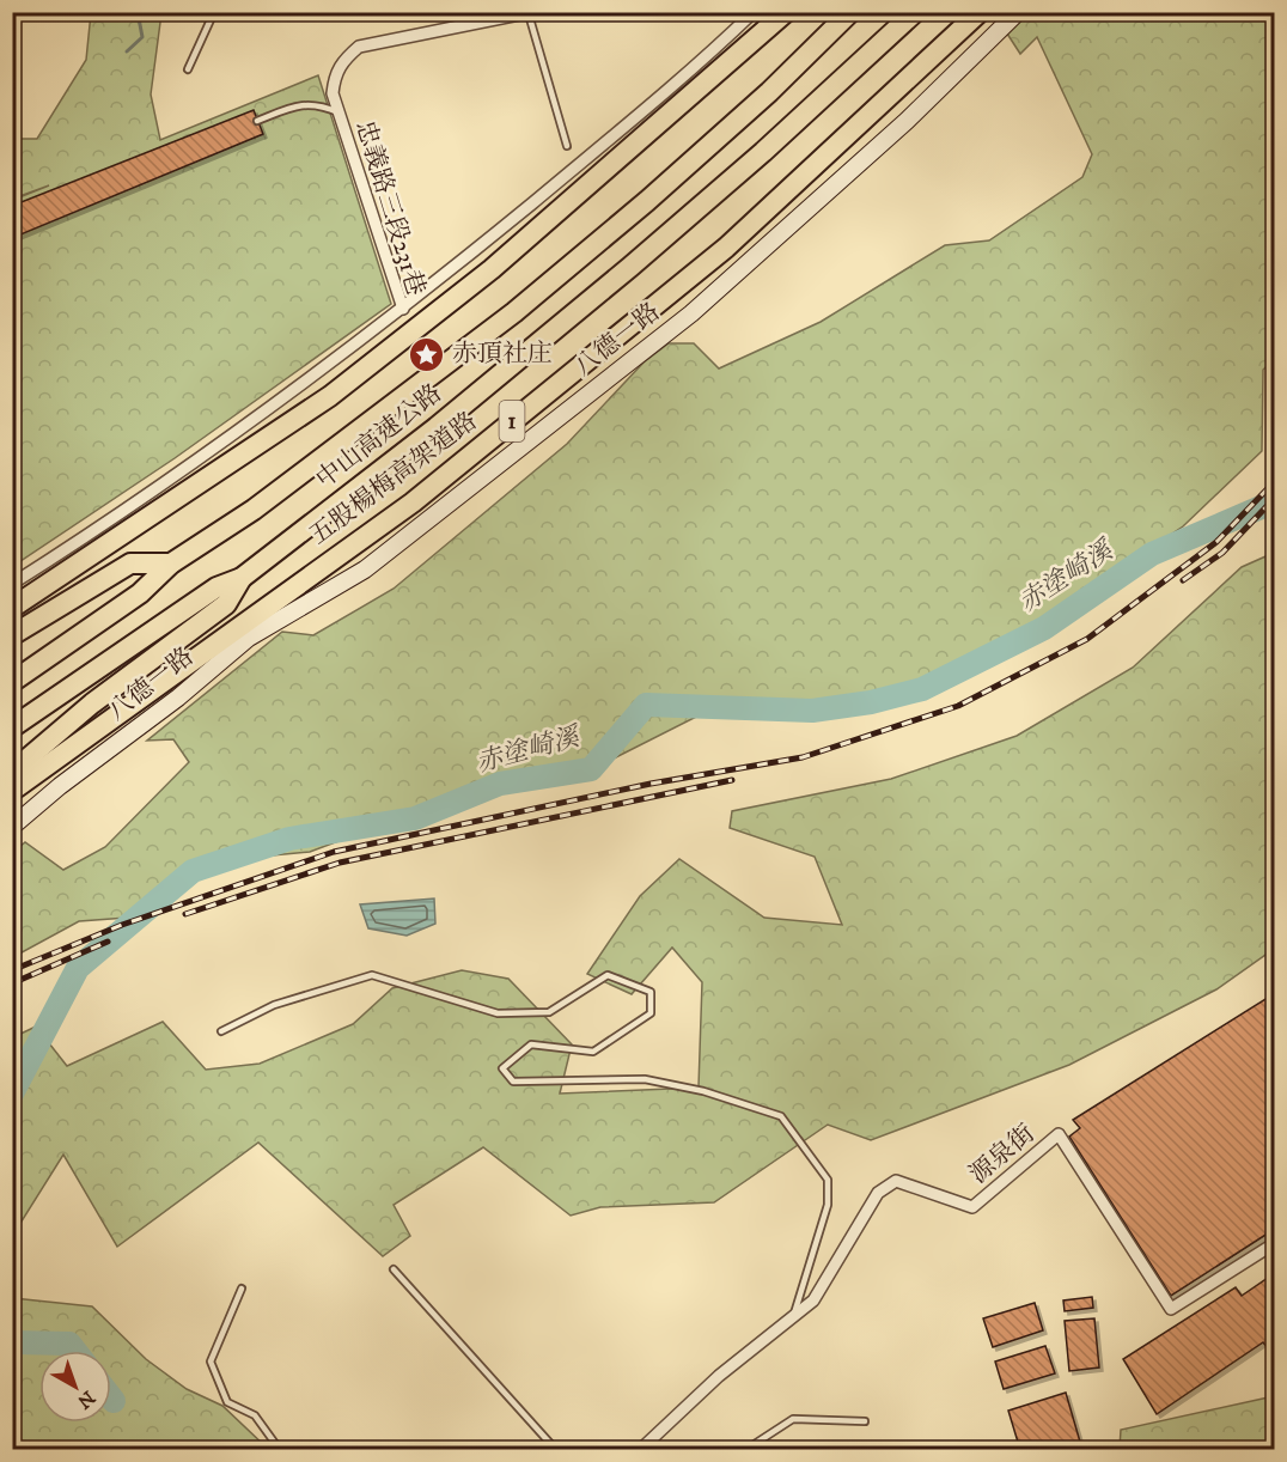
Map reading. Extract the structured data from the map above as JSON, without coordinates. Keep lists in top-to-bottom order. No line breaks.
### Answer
{"streets":{"highway":["1","中山高速公路","五股楊梅高架道路"],"street":["忠義路三段231巷","八德一路","源泉街"]},"water":["赤塗崎溪"],"places":{"place":["赤頂社庄"]},"north":"bottom right"}
